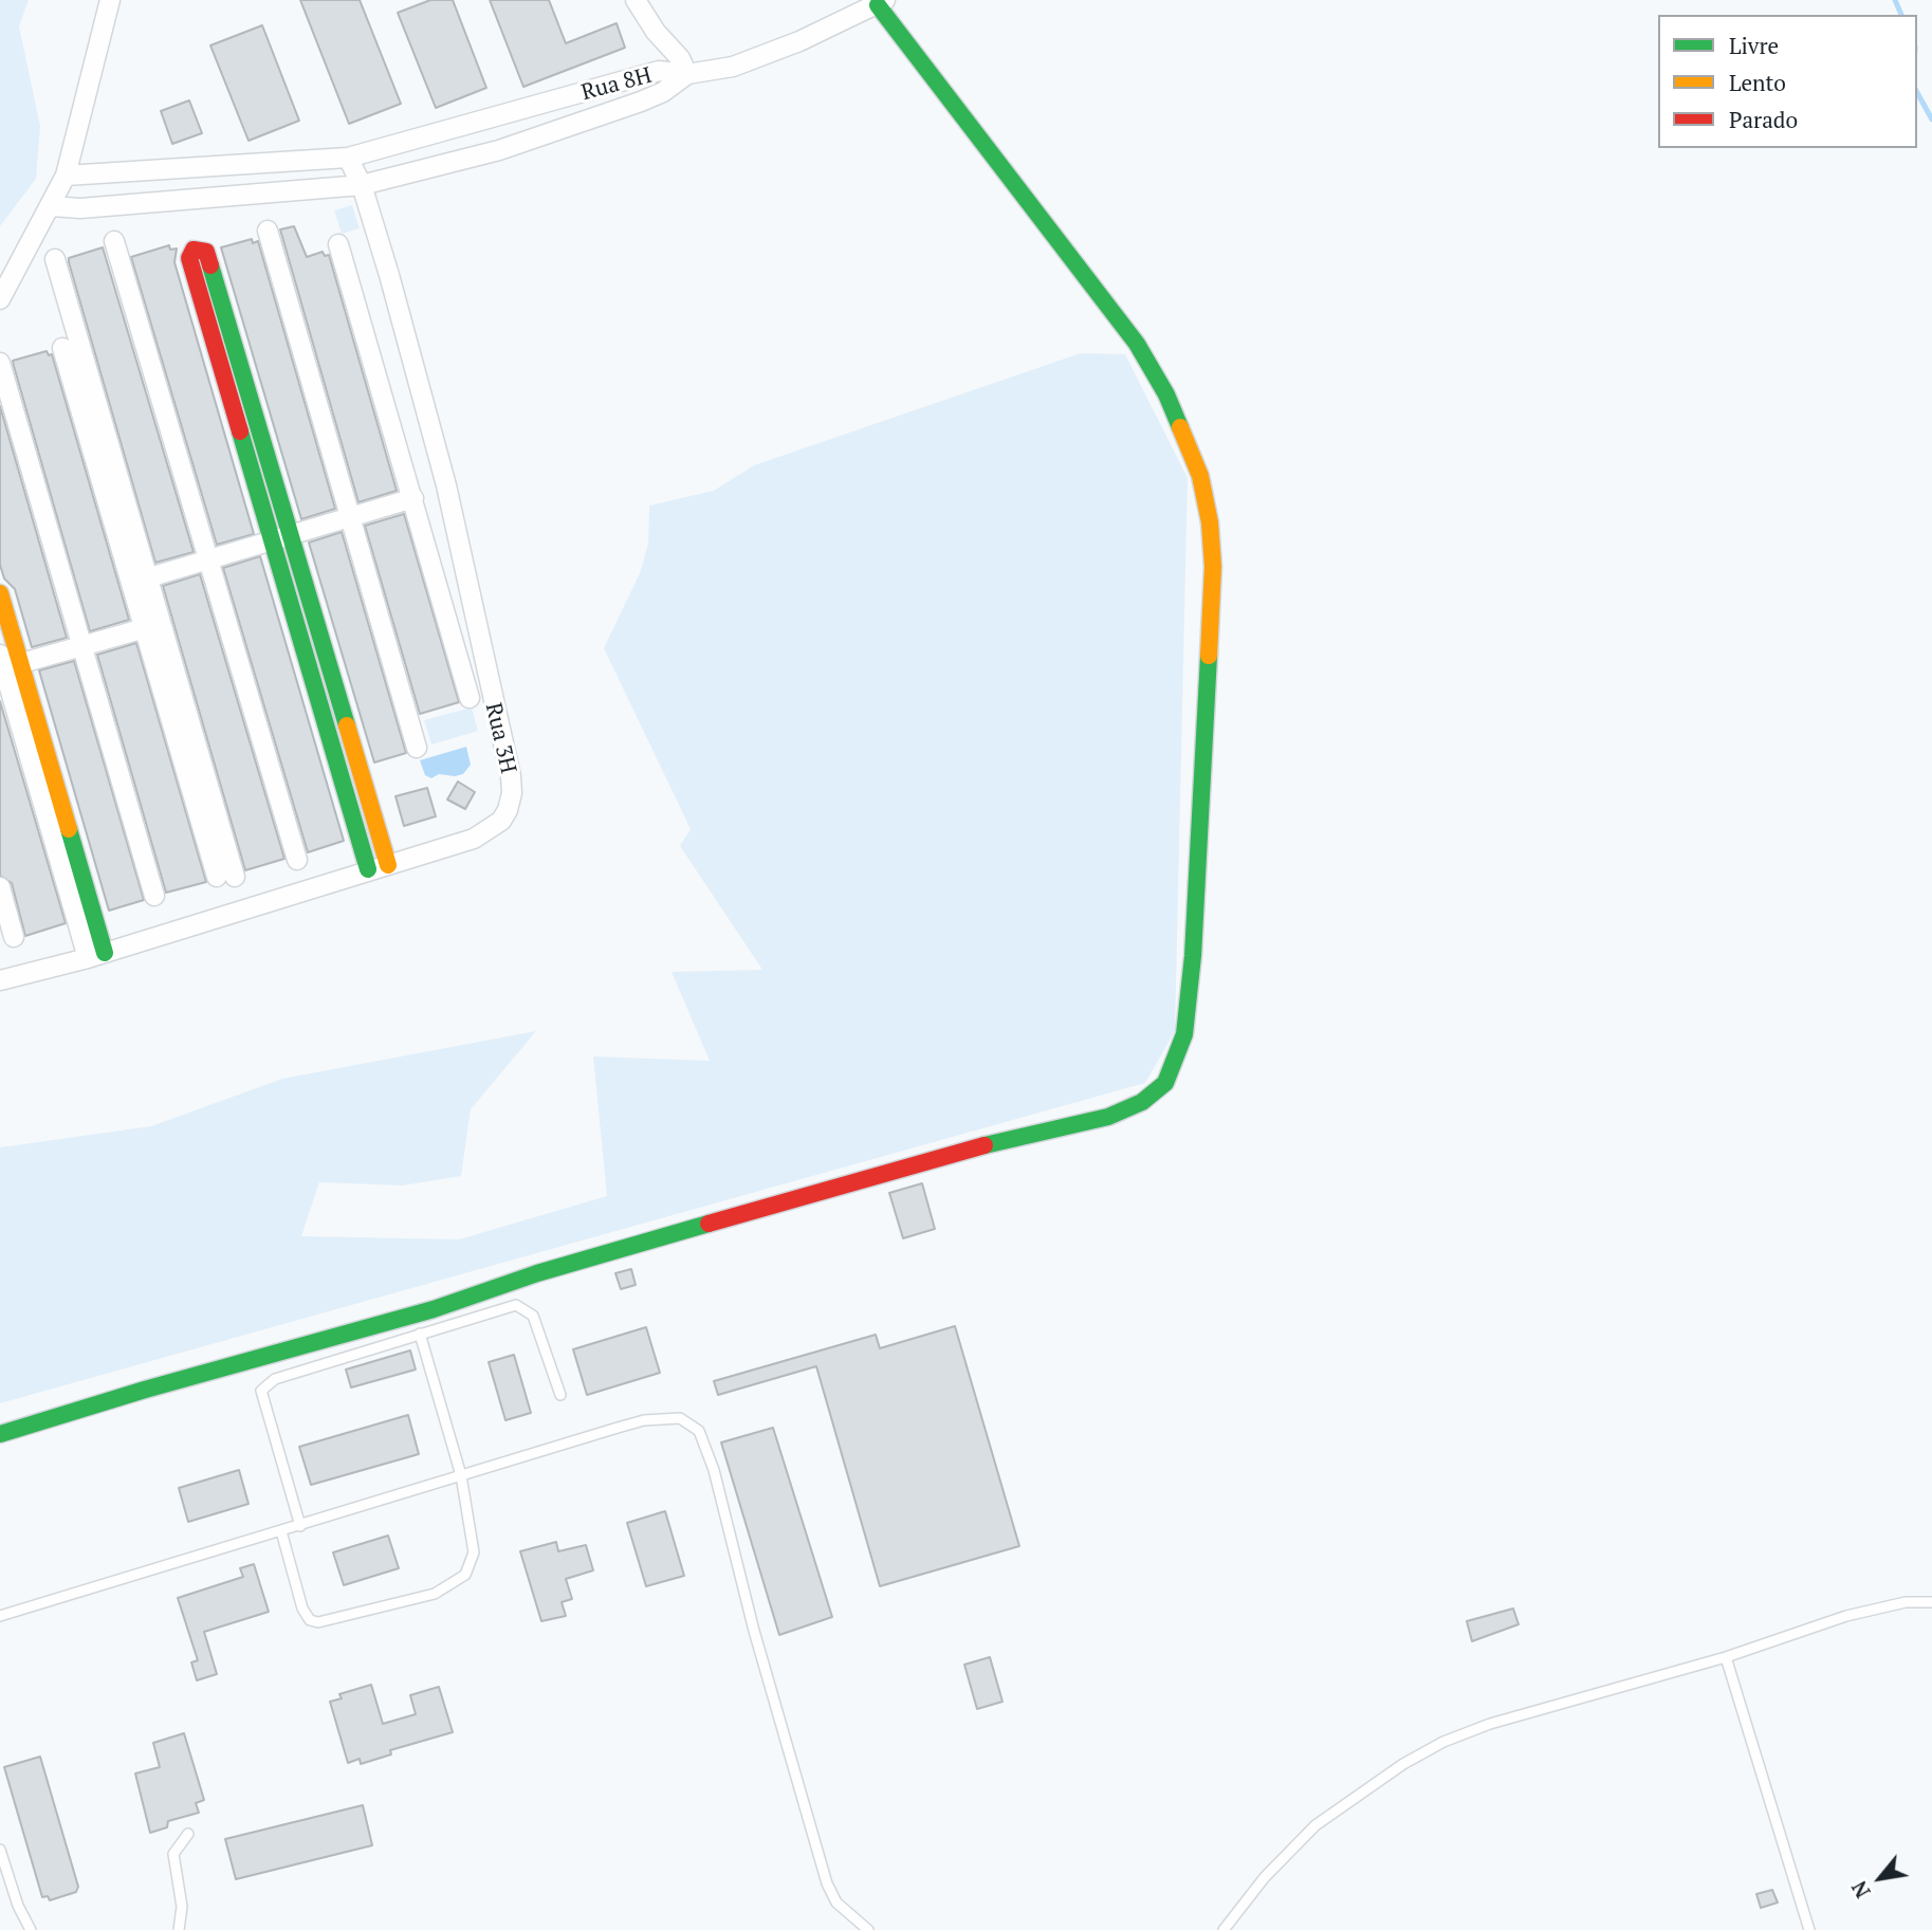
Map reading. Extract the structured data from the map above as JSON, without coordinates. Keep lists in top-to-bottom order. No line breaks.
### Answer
{"streets":{"street":["Rua 8H","Rua 3H"]},"crossings":[["Rua 8H","Rua 3H"]],"legend":["Livre","Lento","Parado"],"north":"bottom left"}
